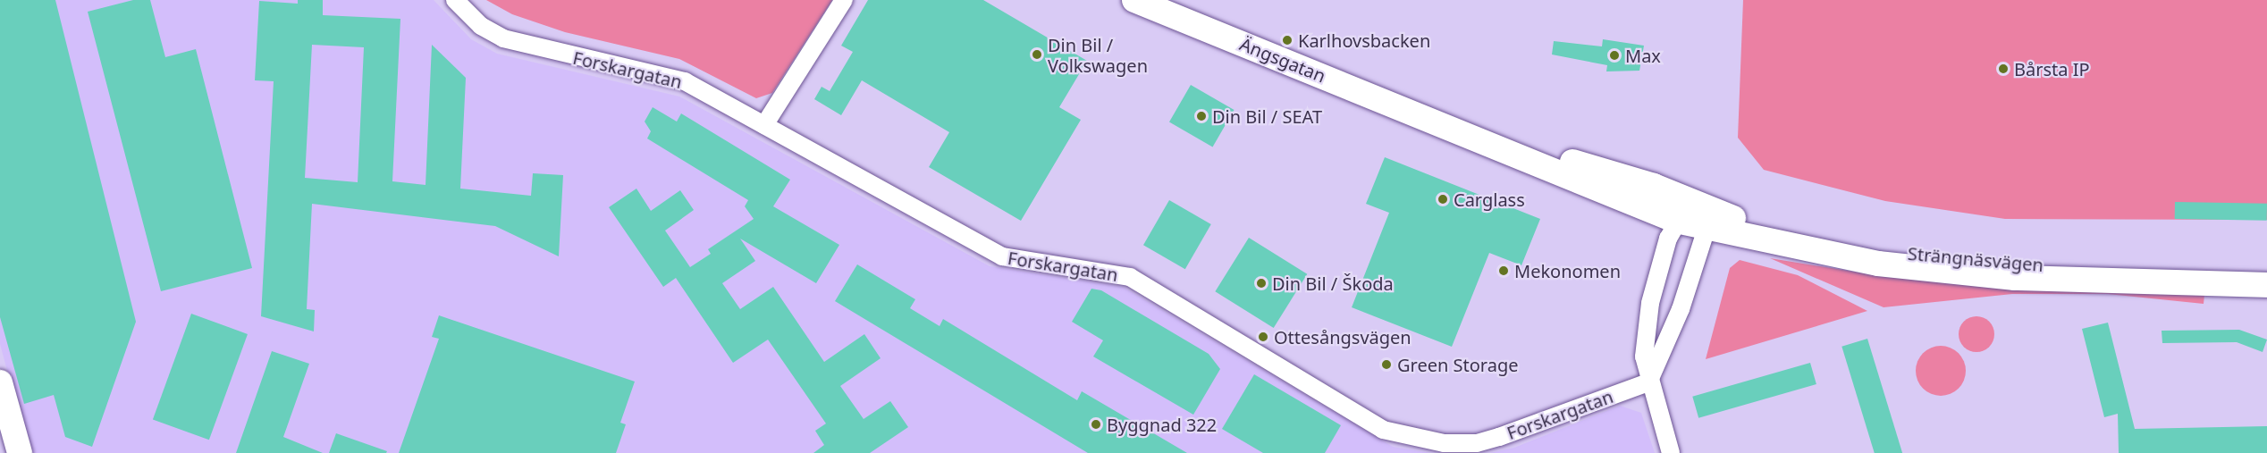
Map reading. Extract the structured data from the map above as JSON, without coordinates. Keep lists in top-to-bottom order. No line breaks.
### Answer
{"streets":{"main road":["Ängsgatan","Strängnäsvägen"],"street":["Forskargatan"]},"crossings":[["Ängsgatan","Strängnäsvägen"]],"places":["Karlhovsbacken","Din Bil / Volkswagen","Max","Bårsta IP","Din Bil / SEAT","Carglass","Mekonomen","Din Bil / Škoda","Ottesångsvägen","Green Storage","Byggnad 322"]}
